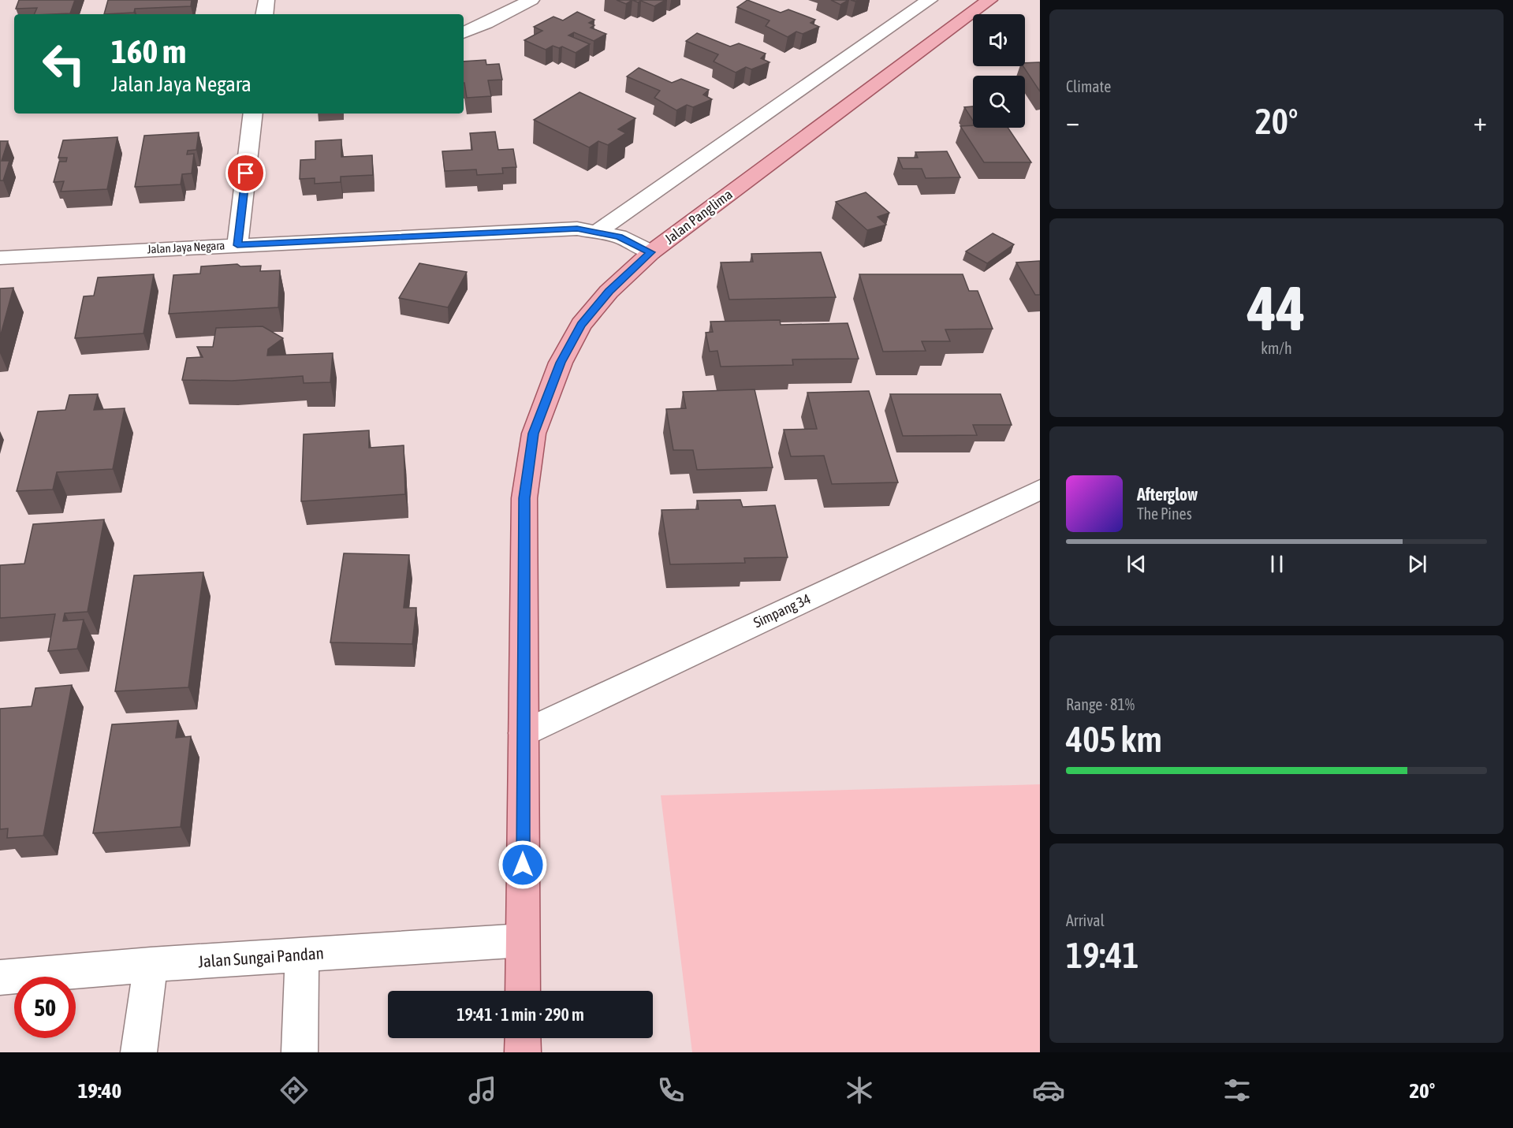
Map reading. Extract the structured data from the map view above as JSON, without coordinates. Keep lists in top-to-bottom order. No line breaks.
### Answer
{"streets":{"main road":["Jalan Panglima"],"street":["Jalan Jaya Negara","Simpang 34","Jalan Sungai Pandan"]},"crossings":[["Jalan Panglima","Jalan Jaya Negara"],["Jalan Panglima","Simpang 34"],["Jalan Panglima","Jalan Sungai Pandan"]],"page":{"tile":["Climate",["44","km/h"],["Range · 81%","405 km"],["Arrival","19:41"]],"turn":["160 m","Jalan Jaya Negara"],"heat":["−","20°","+"],"song":["Afterglow","The Pines"],"limit":"50","trip":"19:41 · 1 min · 290 m","tabs":["19:40","20°"]}}
